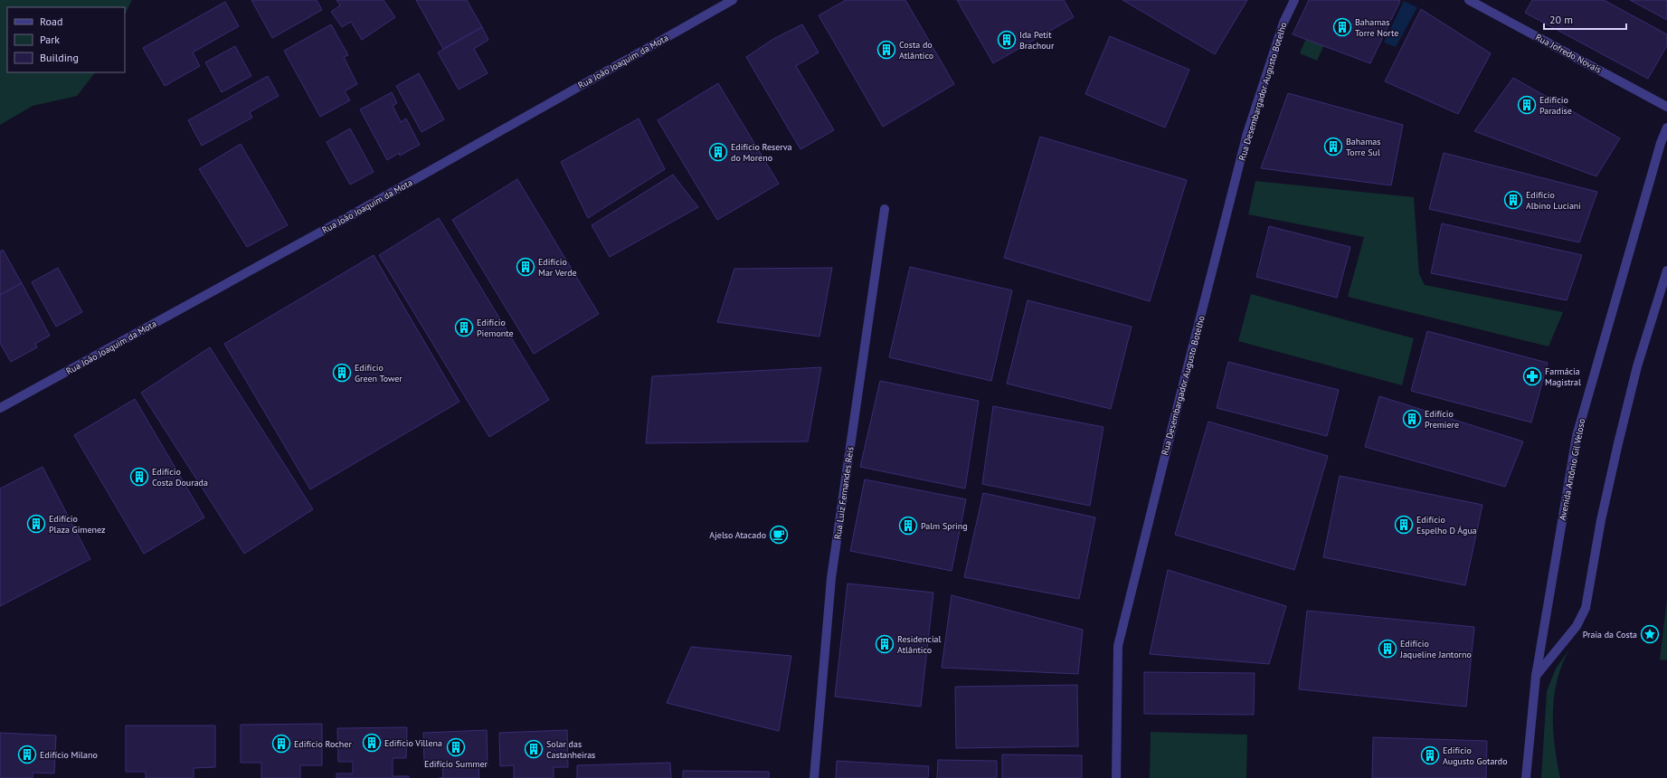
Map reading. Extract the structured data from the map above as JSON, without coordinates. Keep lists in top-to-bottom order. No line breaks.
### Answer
{"streets":{"street":["Rua Jofredo Novais","Rua João Joaquim da Mota","Rua Desembargador Augusto Botelho","Avenida Antônio Gil Veloso","Rua Luiz Fernandes Reis"]},"places":{"building":["Bahamas Torre Norte","Ida Petit Brachour","Costa do Atlântico","Edifício Paradise","Bahamas Torre Sul","Edifício Reserva do Moreno","Edifício Albino Luciani","Edifício Mar Verde","Edifício Piemonte","Edifício Green Tower","Edifício Premiere","Edifício Costa Dourada","Edifício Plaza Gimenez","Edifício Espelho D Água","Palm Spring","Residencial Atlântico","Edifício Jaqueline Jantorno","Edifício Villena","Edifício Rocher","Edifício Summer","Solar das Castanheiras","Edifício Milano","Edifício Augusto Gotardo"],"pharmacy":["Farmácia Magistral"],"cafe":["Ajelso Atacado"],"place":["Praia da Costa"]},"legend":["Road","Park","Building"],"scale_bar":"20 m"}
